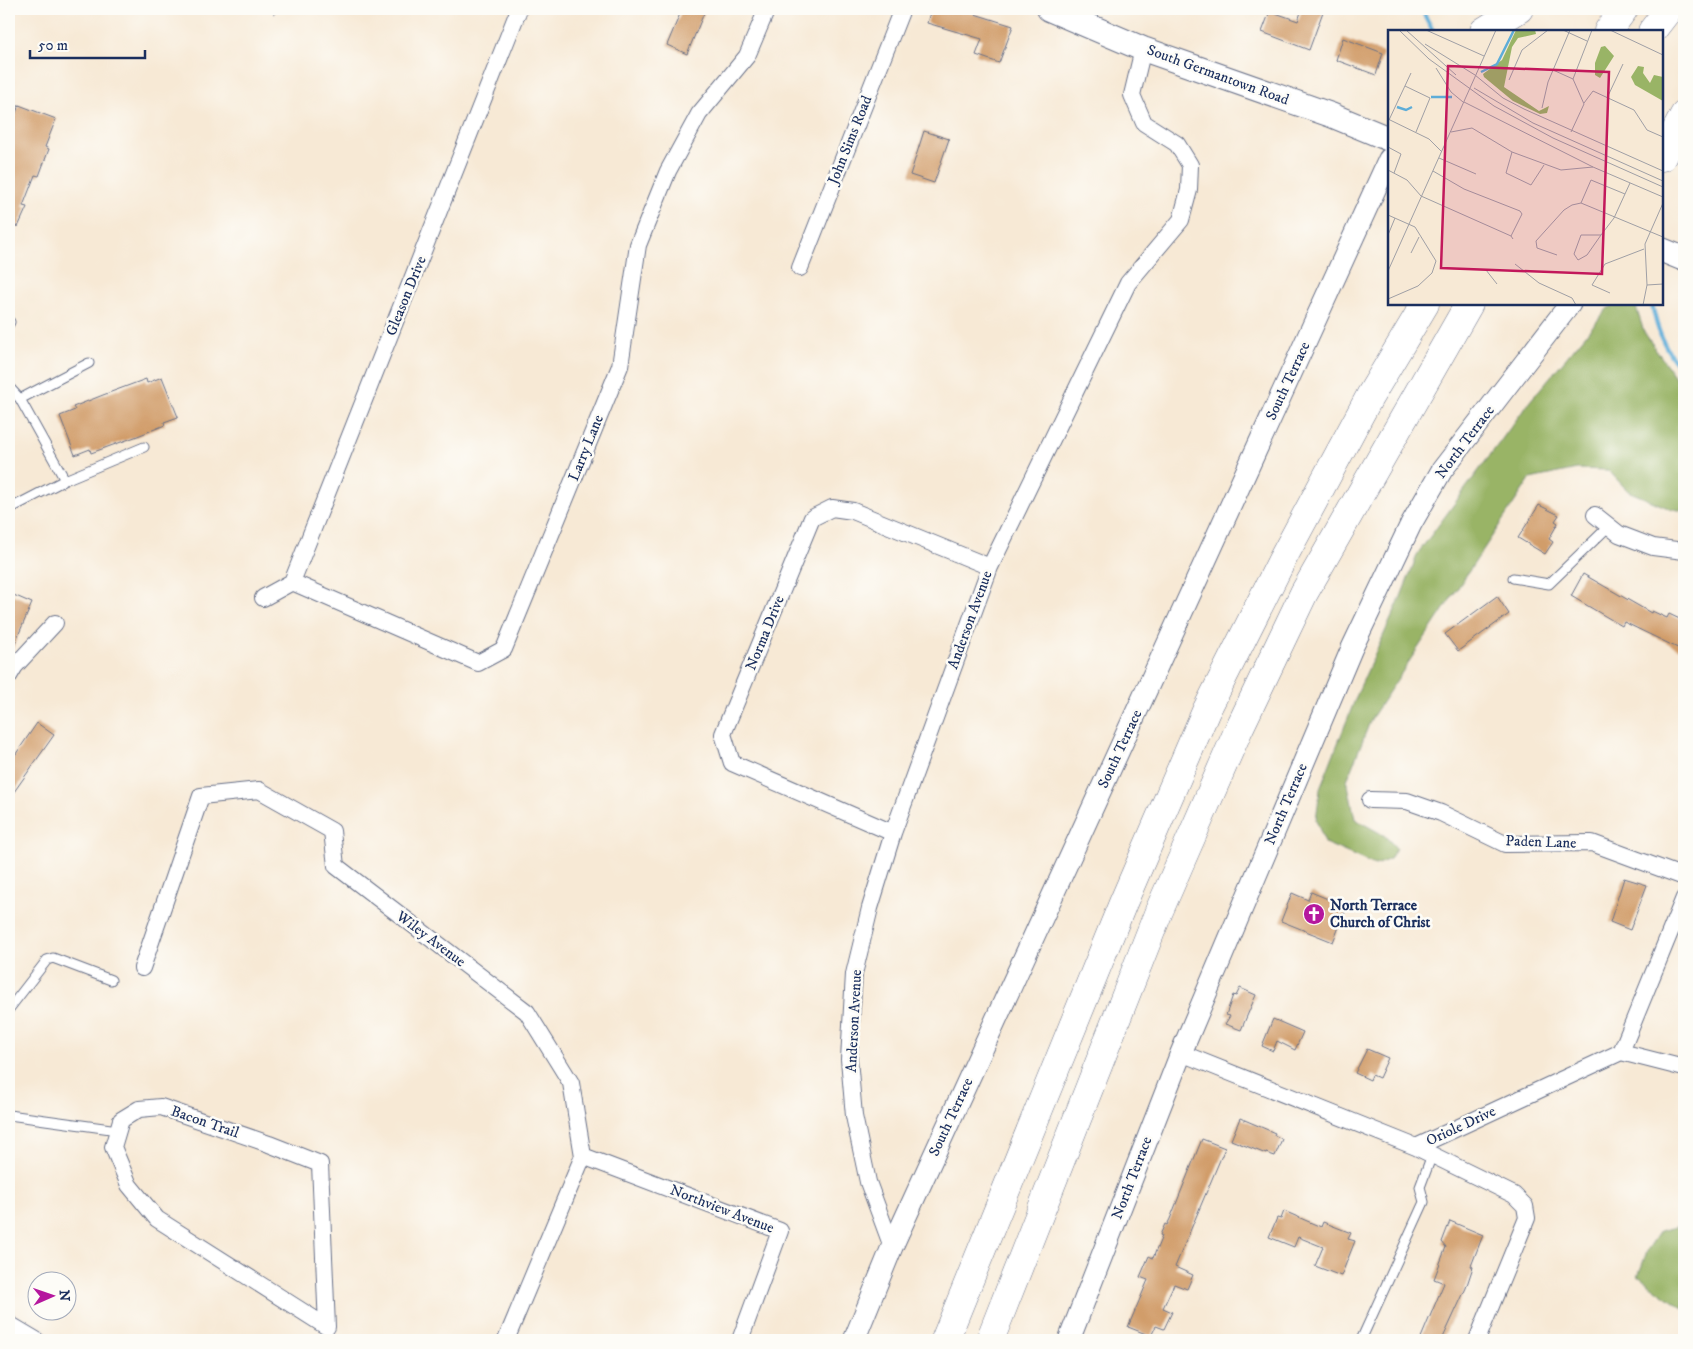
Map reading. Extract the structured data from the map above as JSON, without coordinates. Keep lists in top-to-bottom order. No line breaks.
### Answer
{"streets":{"main road":["South Germantown Road"],"street":["John Sims Road","Gleason Drive","South Terrace","North Terrace","Larry Lane","Anderson Avenue","Norma Drive","Paden Lane","Wiley Avenue","Bacon Trail","Oriole Drive","Northview Avenue"]},"crossings":[["South Germantown Road","Anderson Avenue"],["Gleason Drive","Larry Lane"],["South Terrace","Anderson Avenue"],["North Terrace","Oriole Drive"],["Anderson Avenue","Norma Drive"],["Wiley Avenue","Northview Avenue"]],"places":{"church":["North Terrace Church of Christ"]},"scale_bar":"50 m","north":"right"}
